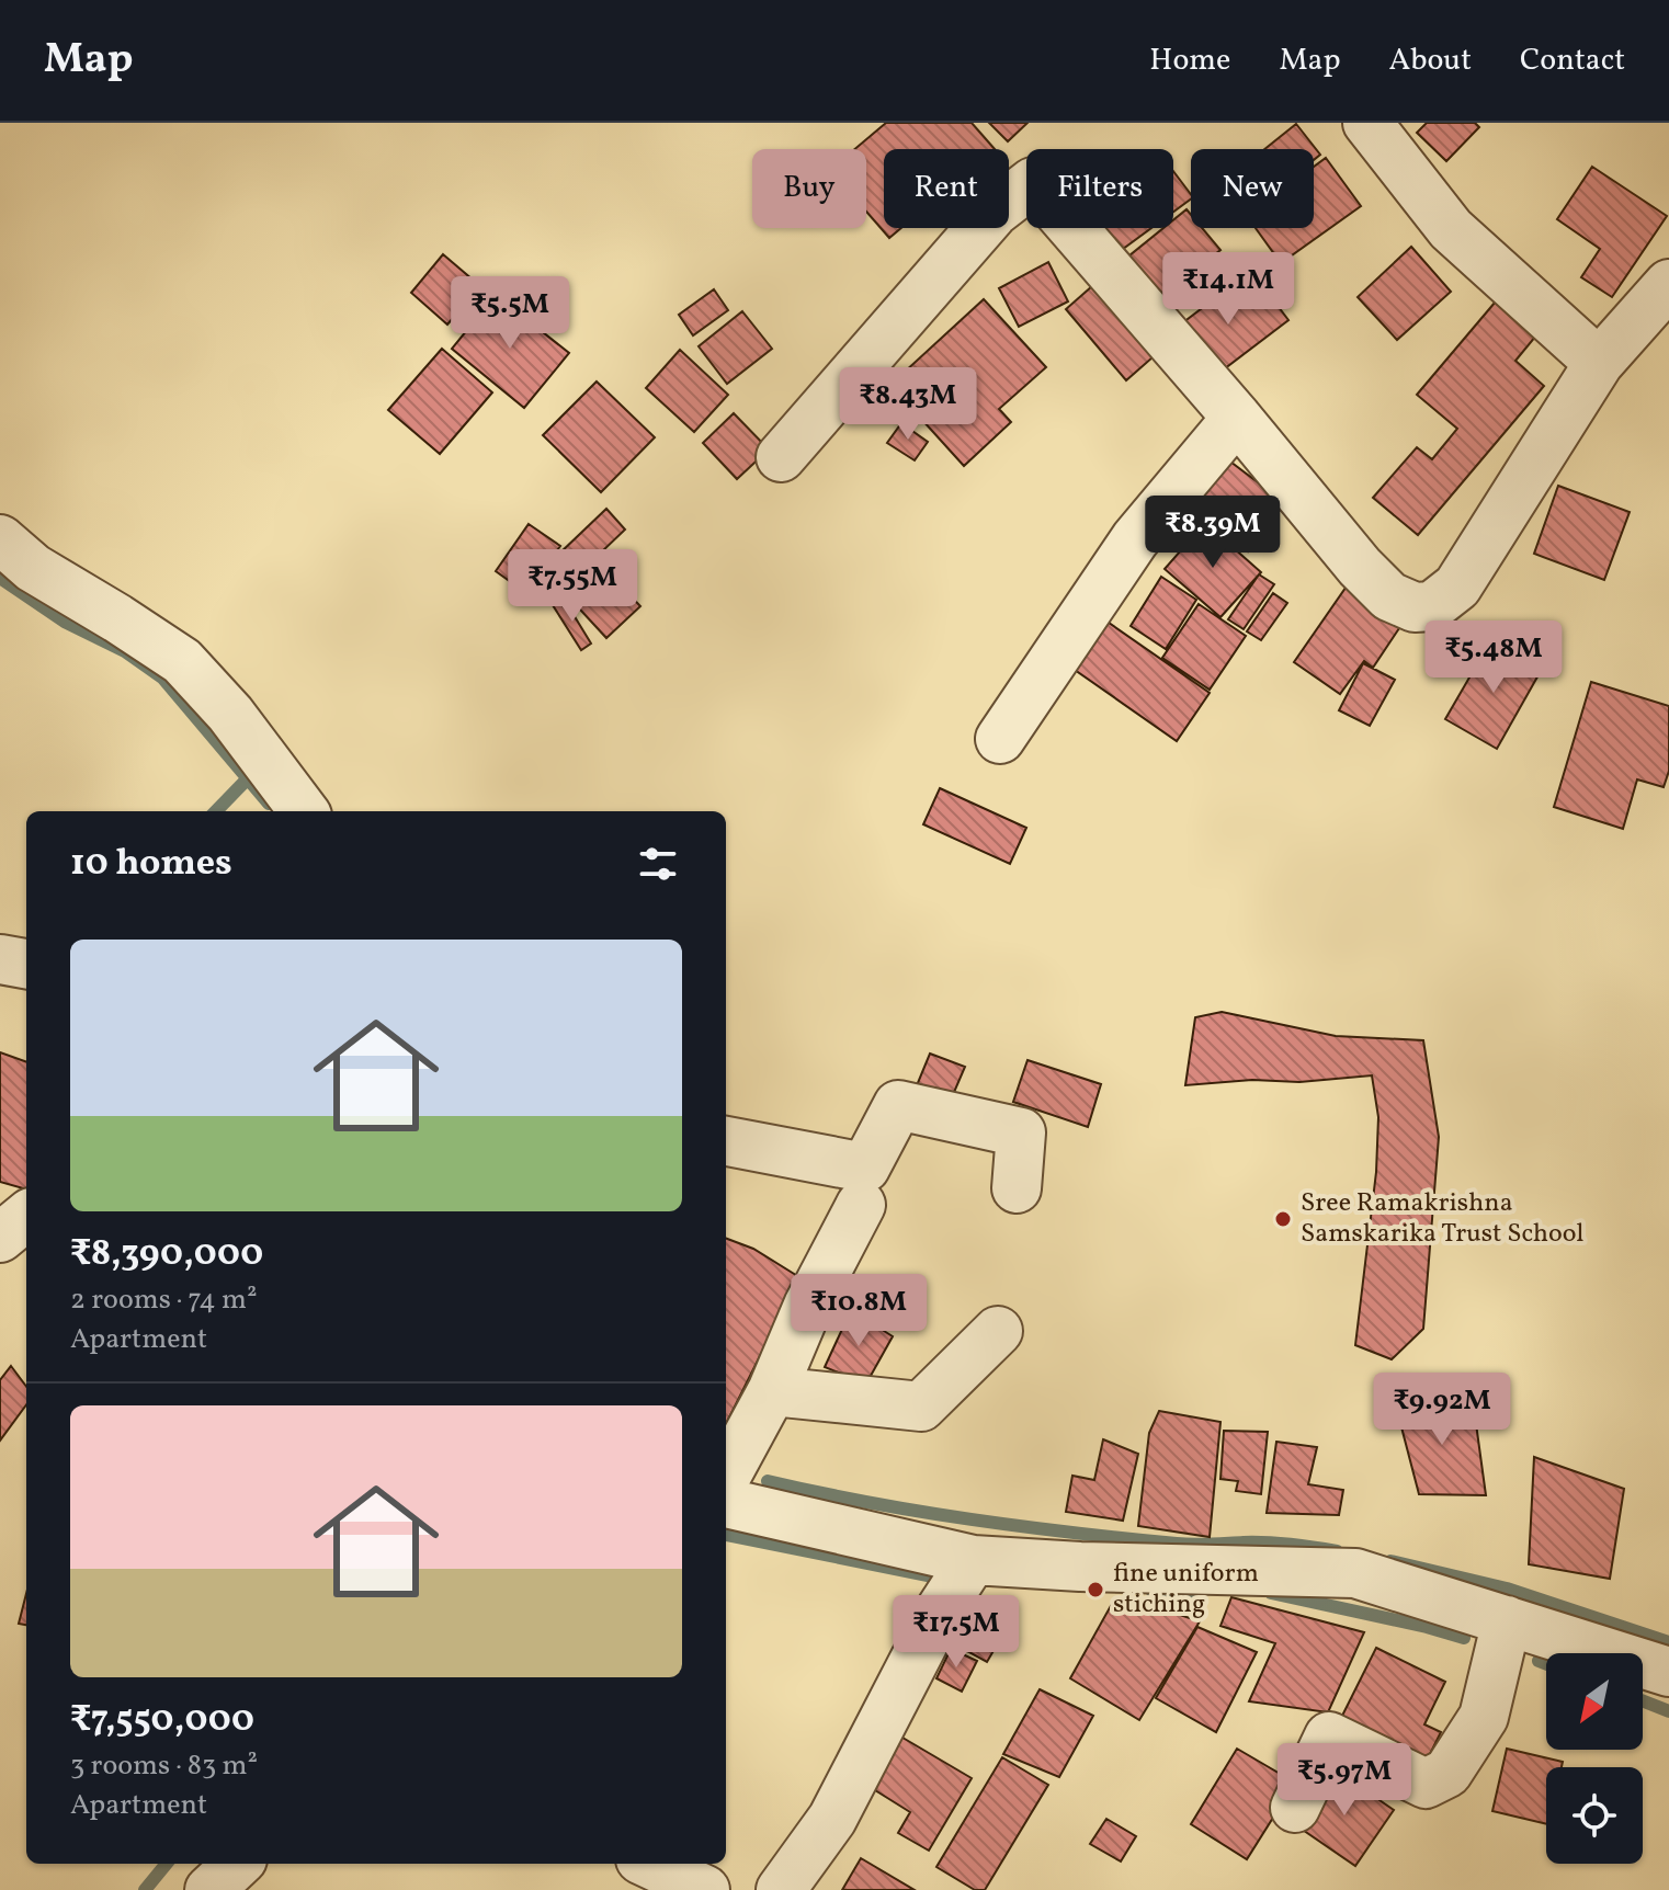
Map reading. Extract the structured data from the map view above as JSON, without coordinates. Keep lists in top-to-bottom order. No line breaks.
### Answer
{"places":["Sree Ramakrishna Samskarika Trust School","fine uniform stiching"],"north":"bottom left","page":{"header":"Map","nav":["Home","Map","About","Contact"],"chip":["Buy","Rent","Filters","New"],"price":["₹14.1M","₹5.5M","₹8.43M","₹8.39M","₹7.55M","₹5.48M","₹10.8M","₹9.92M","₹17.5M","₹5.97M"],"heading":"10 homes","list":[{"name":"₹8,390,000","note":"2 rooms · 74 m² · Apartment"},{"name":"₹7,550,000","note":"3 rooms · 83 m² · Apartment"}]}}
